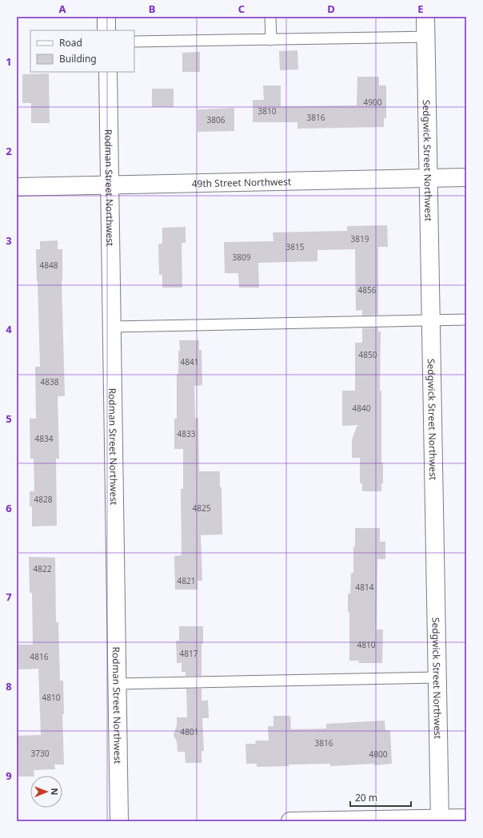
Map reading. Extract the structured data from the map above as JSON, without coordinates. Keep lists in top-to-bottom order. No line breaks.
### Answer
{"streets":{"street":["Sedgwick Street Northwest","49th Street Northwest","Rodman Street Northwest"]},"crossings":[["Sedgwick Street Northwest","49th Street Northwest"],["49th Street Northwest","Rodman Street Northwest"]],"house_numbers":["4900","3810","3816","3806","3819","3815","3809","4848","4856","4850","4841","4838","4840","4833","4834","4828","4825","4822","4821","4814","4810","4817","4816","4810","4801","3816","3730","4800"],"legend":["Road","Building"],"scale_bar":"20 m","north":"right","grid":{"columns":["A","B","C","D","E"],"rows":["1","2","3","4","5","6","7","8","9"]}}
